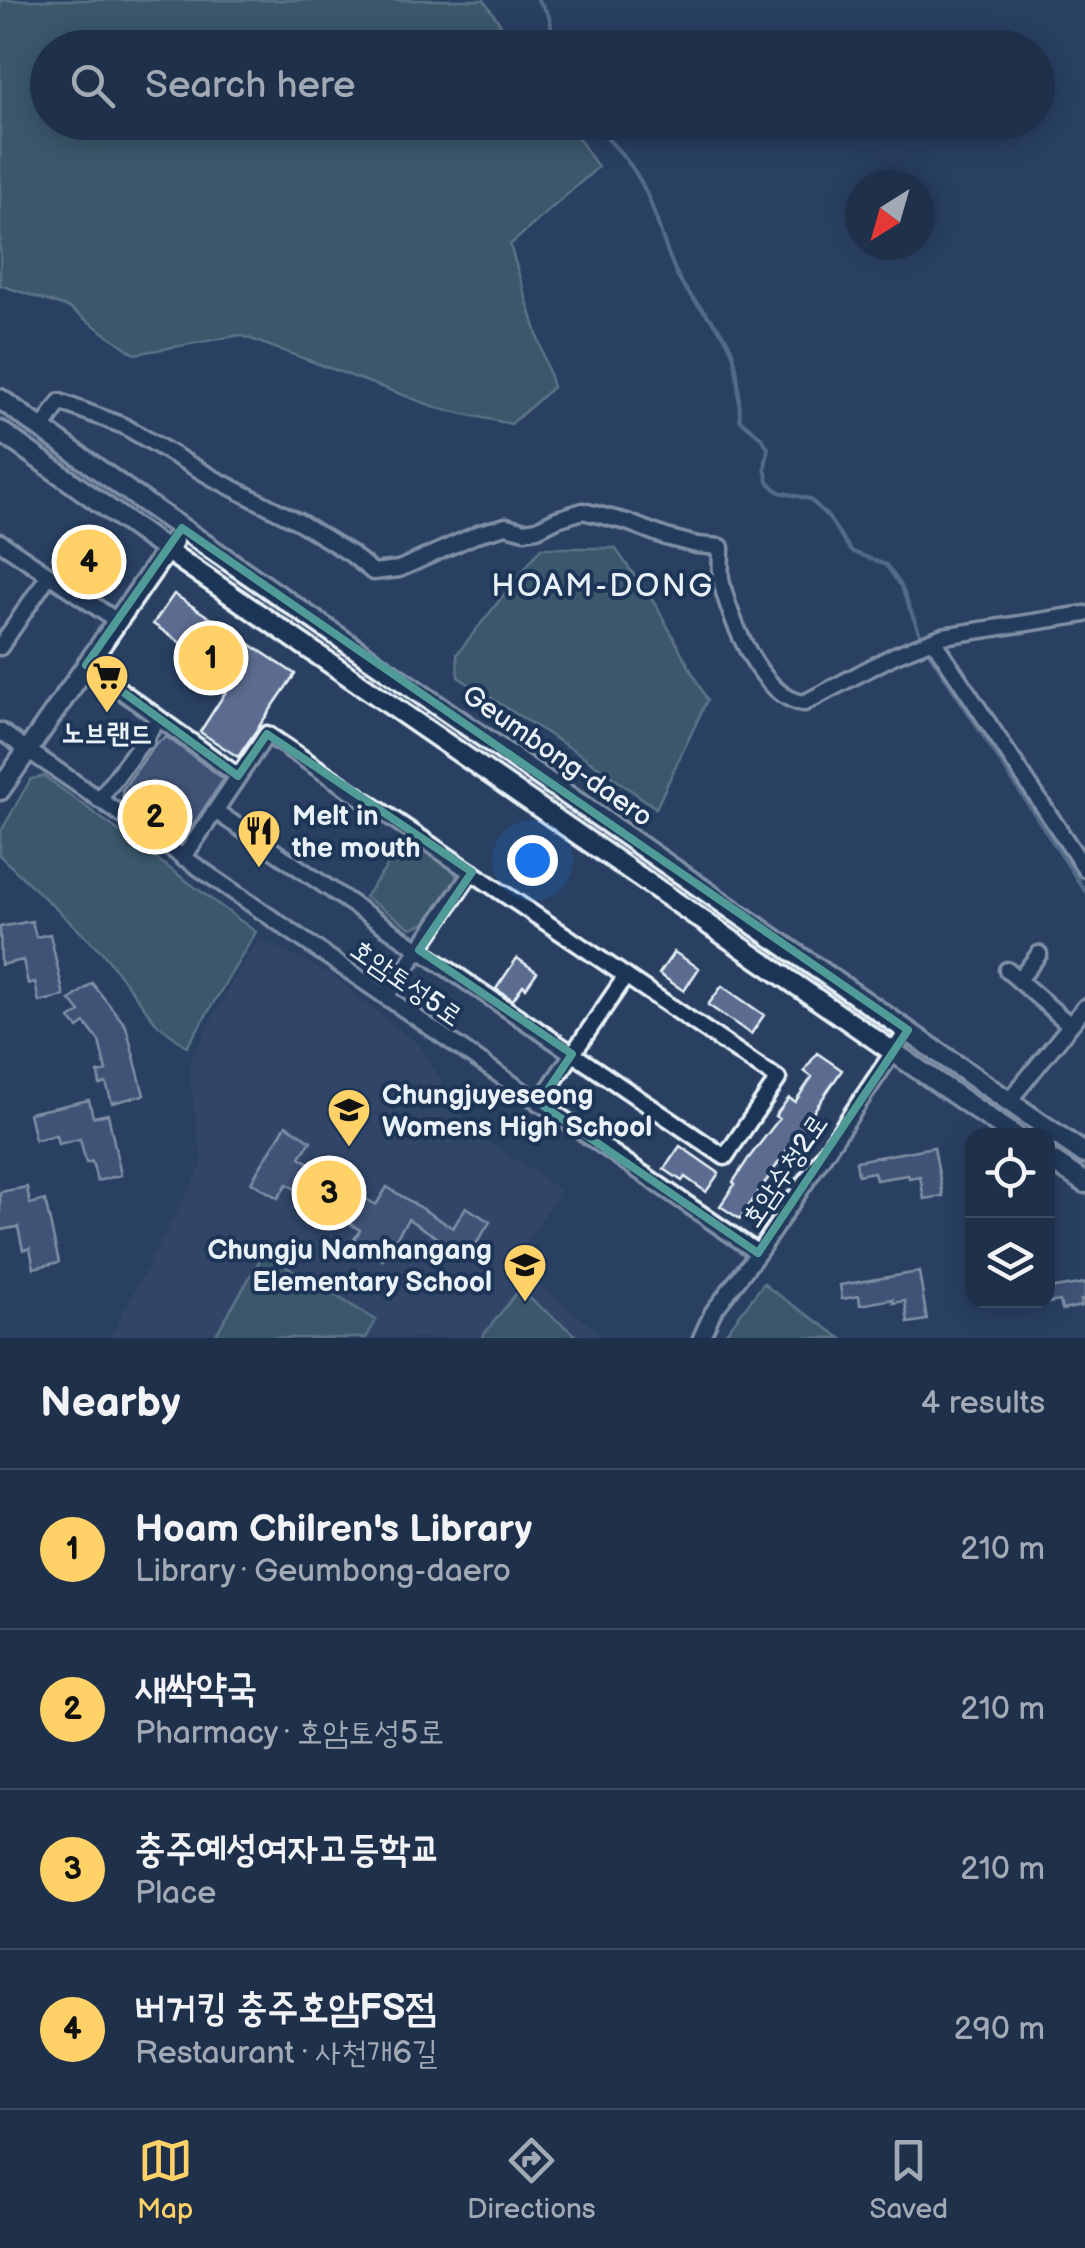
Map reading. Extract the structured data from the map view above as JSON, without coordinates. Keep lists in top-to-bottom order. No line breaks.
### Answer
{"streets":{"street":["Geumbong-daero","호암토성5로","호암수청2로"]},"crossings":[["Geumbong-daero","호암수청2로"],["호암토성5로","호암수청2로"]],"districts":["HOAM-DONG"],"places":{"supermarket":["노브랜드"],"restaurant":["Melt in the mouth"],"school or university":["Chungjuyeseong Womens High School","Chungju Namhangang Elementary School"]},"north":"bottom left","page":{"search":"Search here","pins":["4","1","2","3"],"heading":["Nearby","4 results"],"list":[{"mark":"1","name":"Hoam Chilren's Library","note":"Library · Geumbong-daero","value":"210 m"},{"mark":"2","name":"새싹약국","note":"Pharmacy · 호암토성5로","value":"210 m"},{"mark":"3","name":"충주예성여자고등학교","note":"Place","value":"210 m"},{"mark":"4","name":"버거킹 충주호암FS점","note":"Restaurant · 사천개6길","value":"290 m"}],"nav":["Map","Directions","Saved"]}}
